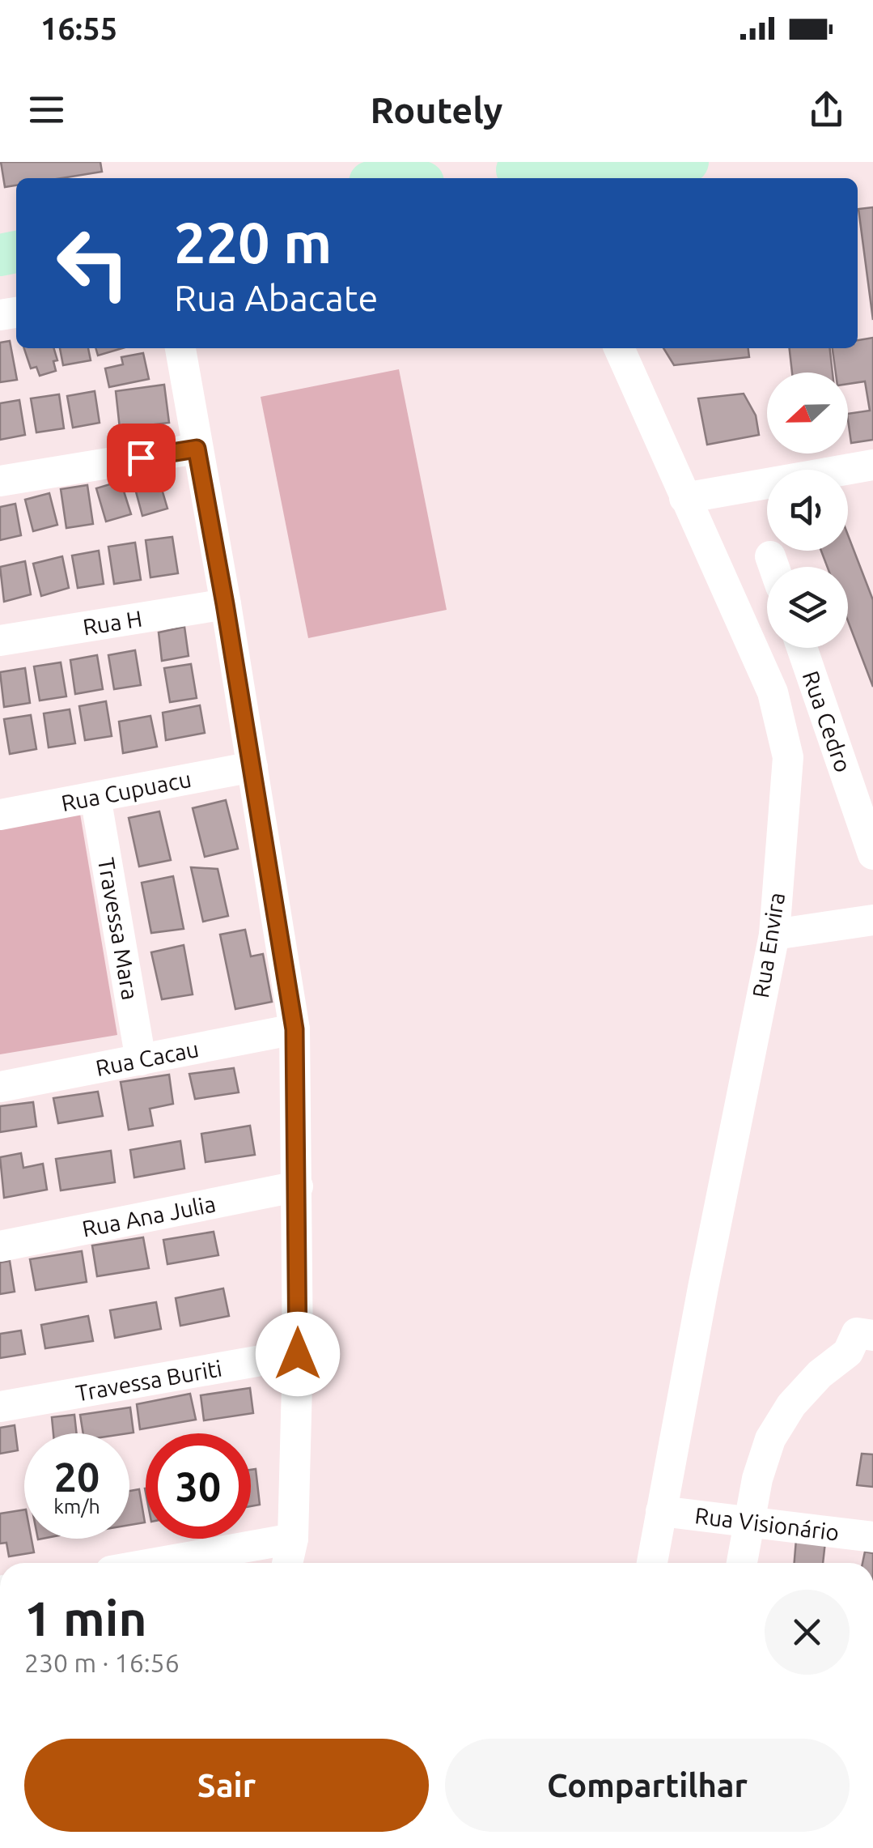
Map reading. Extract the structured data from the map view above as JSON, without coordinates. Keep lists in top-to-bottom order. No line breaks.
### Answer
{"streets":{"street":["Rua H","Rua Cedro","Rua Cupuacu","Travessa Mara","Rua Envira","Rua Cacau","Rua Ana Julia","Travessa Buriti","Rua Visionário"]},"crossings":[["Rua Cupuacu","Travessa Mara"],["Travessa Mara","Rua Cacau"],["Rua Envira","Rua Visionário"]],"north":"left","page":{"status":"16:55","header":"Routely","turn":["220 m","Rua Abacate"],"speed":"20 km/h","limit":"30","heading":["1 min","230 m · 16:56"],"buttons":["Sair","Compartilhar"]}}
